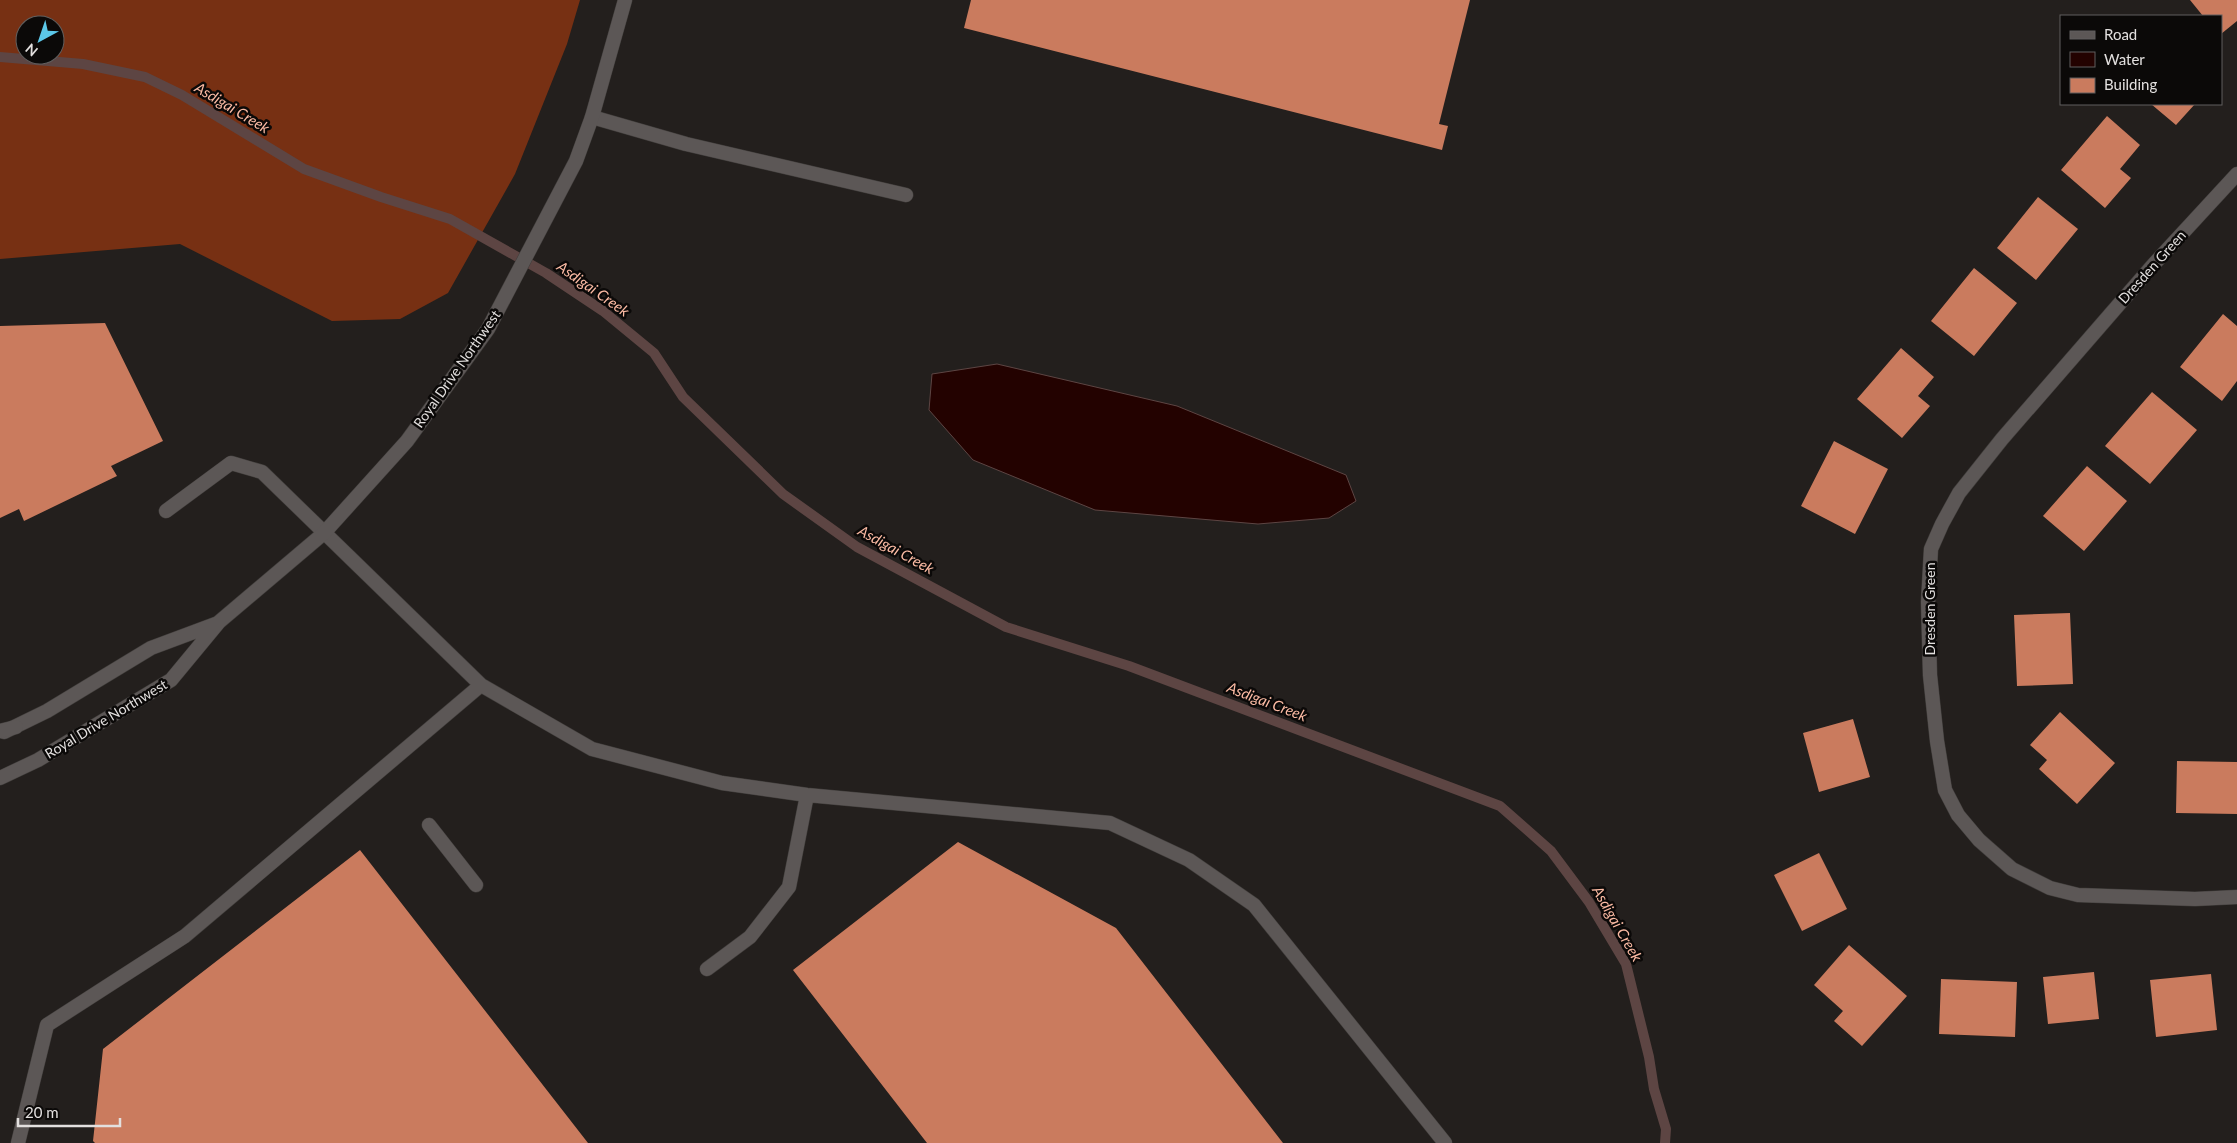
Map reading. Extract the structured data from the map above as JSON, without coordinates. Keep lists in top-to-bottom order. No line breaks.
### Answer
{"streets":{"street":["Dresden Green","Royal Drive Northwest"]},"water":["Asdigai Creek"],"legend":["Road","Water","Building"],"scale_bar":"20 m","north":"bottom left"}
